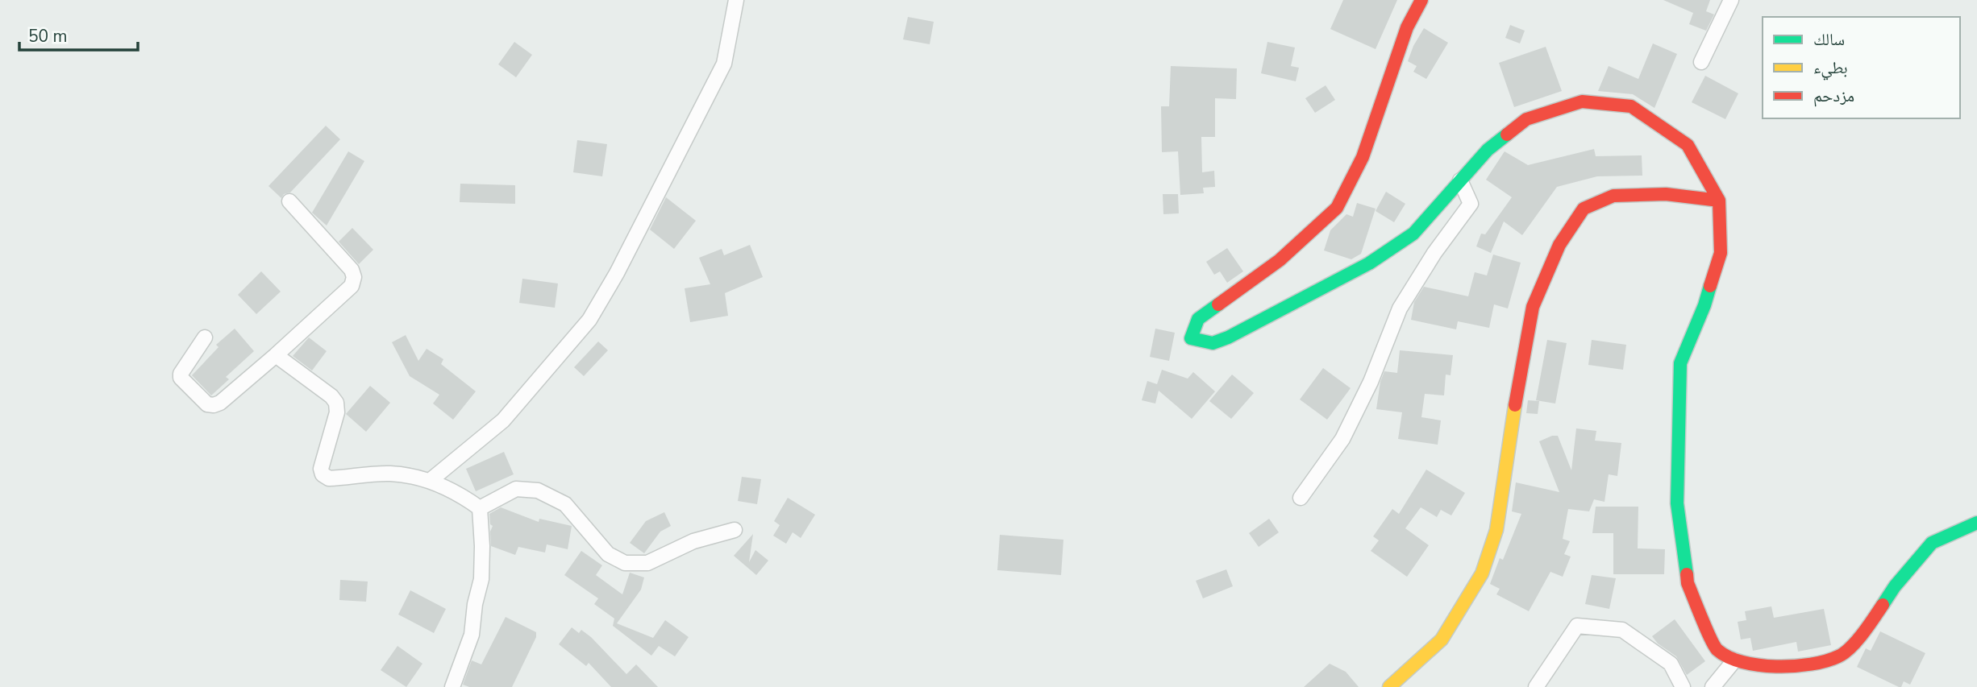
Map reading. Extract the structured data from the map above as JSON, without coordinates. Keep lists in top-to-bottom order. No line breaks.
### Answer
{"legend":["سالك","بطيء","مزدحم"],"scale_bar":"50 m"}
